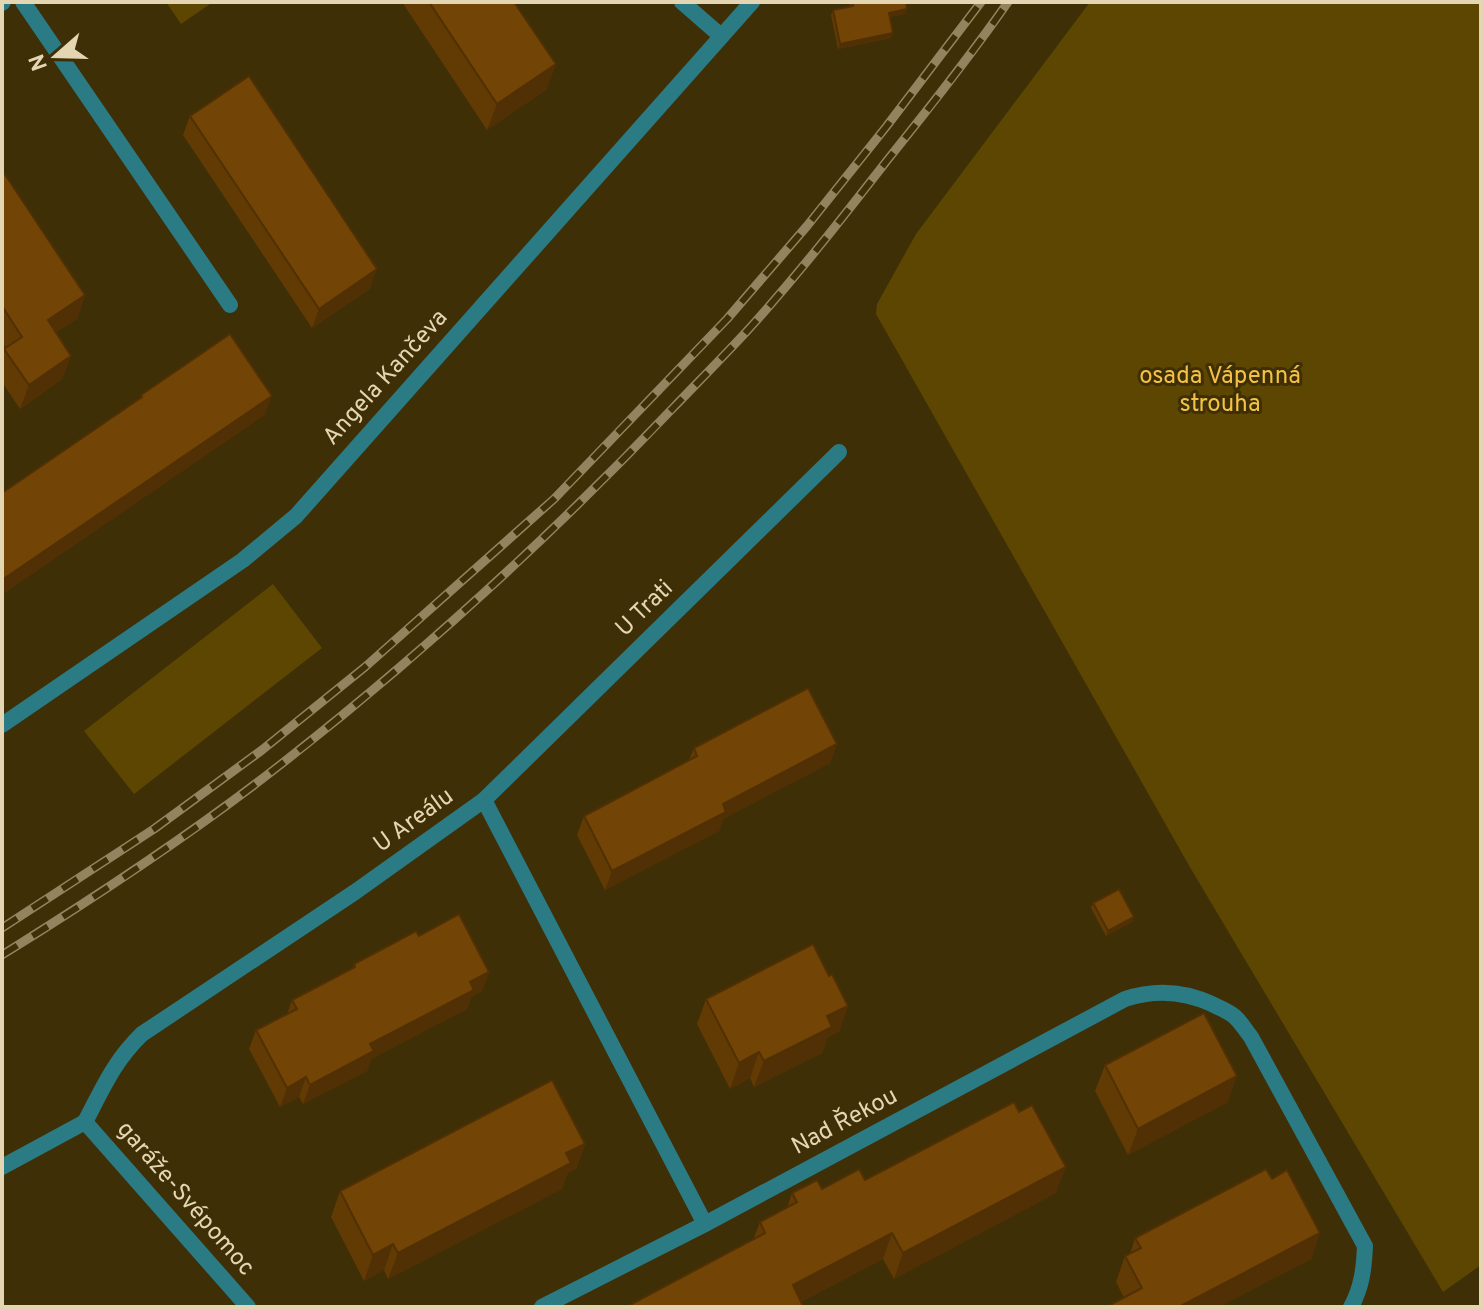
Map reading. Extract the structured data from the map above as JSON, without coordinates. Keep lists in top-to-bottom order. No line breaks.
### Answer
{"streets":{"street":["Angela Kančeva","U Trati","U Areálu","Nad Řekou","garáže-Svépomoc"]},"crossings":[["U Trati","U Areálu"],["U Areálu","Nad Řekou"],["U Areálu","garáže-Svépomoc"]],"parks":["osada Vápenná strouha"],"north":"left"}
